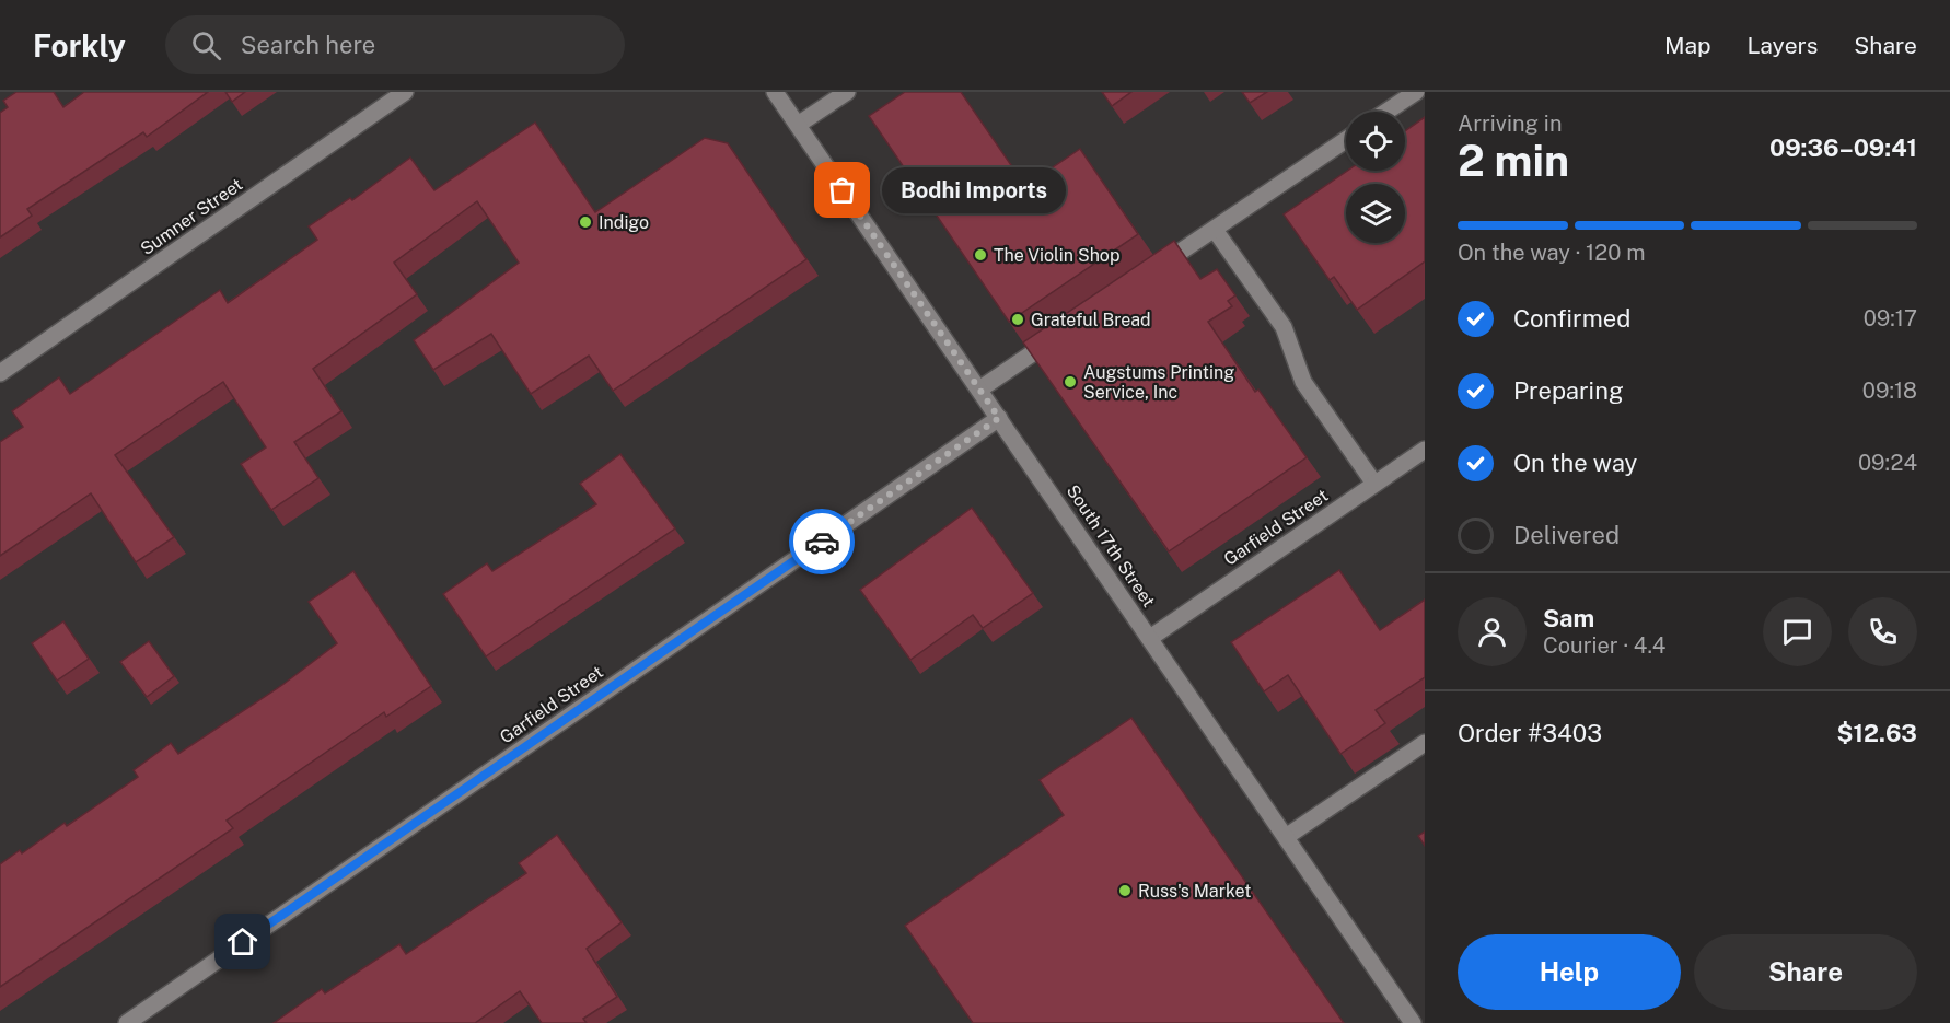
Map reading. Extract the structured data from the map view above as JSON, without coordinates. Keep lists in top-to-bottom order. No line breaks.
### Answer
{"streets":{"street":["Sumner Street","Garfield Street","South 17th Street"]},"crossings":[["Garfield Street","South 17th Street"]],"places":["Bodhi Imports","Indigo","The Violin Shop","Grateful Bread","Augstums Printing Service, Inc","Russ's Market"],"page":{"header":"Forkly","search":"Search here","nav":["Map","Layers","Share"],"heading":["2 min","Arriving in","09:36–09:41"],"panel":["Sam","Courier · 4.4","Order #3403","$12.63"],"bubble":"Bodhi Imports","bar":"On the way · 120 m","list":[["Confirmed","09:17"],["Preparing","09:18"],["On the way","09:24"],"Delivered"],"buttons":["Help","Share"]}}
